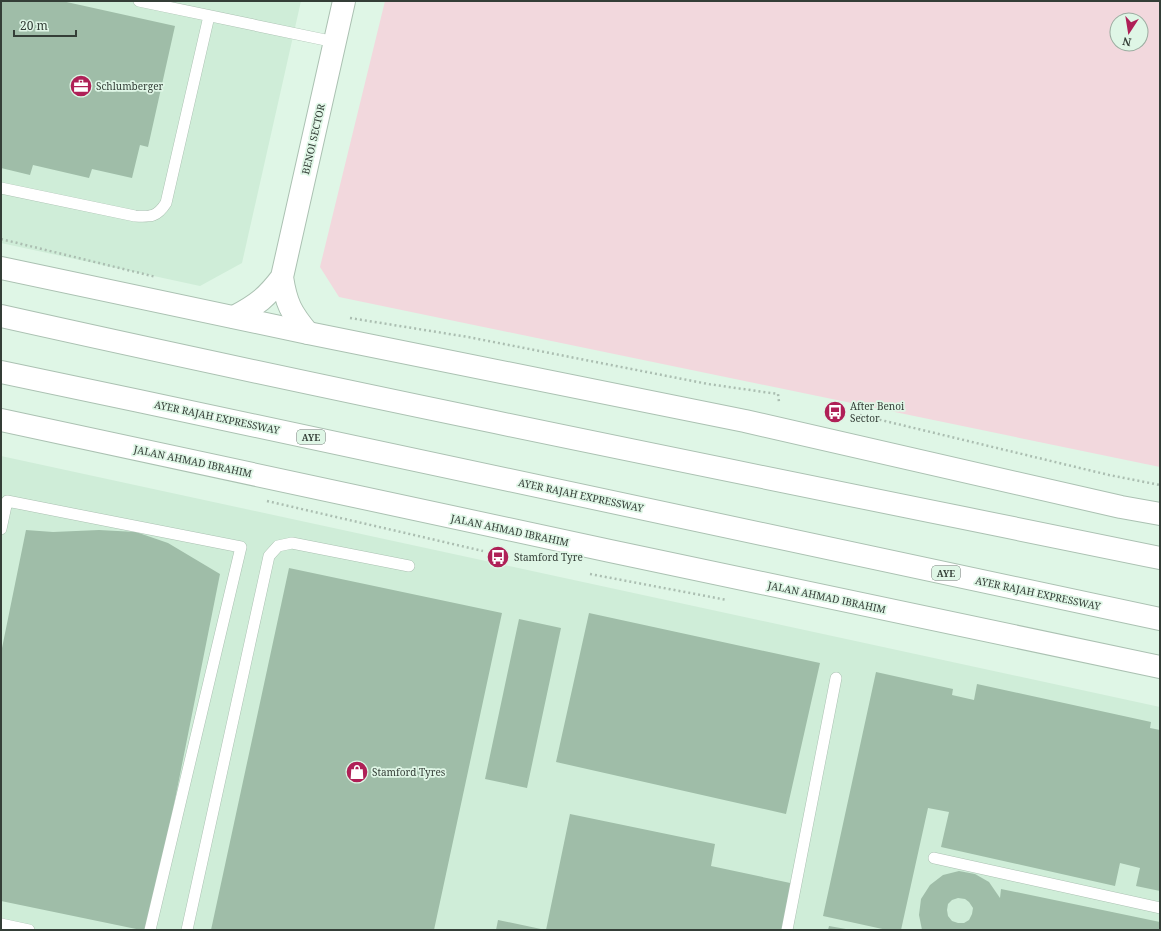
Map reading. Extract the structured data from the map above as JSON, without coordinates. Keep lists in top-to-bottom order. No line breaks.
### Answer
{"streets":{"main road":["BENOI SECTOR","AYER RAJAH EXPRESSWAY","AYE","JALAN AHMAD IBRAHIM"]},"places":{"office":["Schlumberger"],"bus stop":["After Benoi Sector","Stamford Tyre"],"shop":["Stamford Tyres"]},"scale_bar":"20 m","north":"bottom"}
